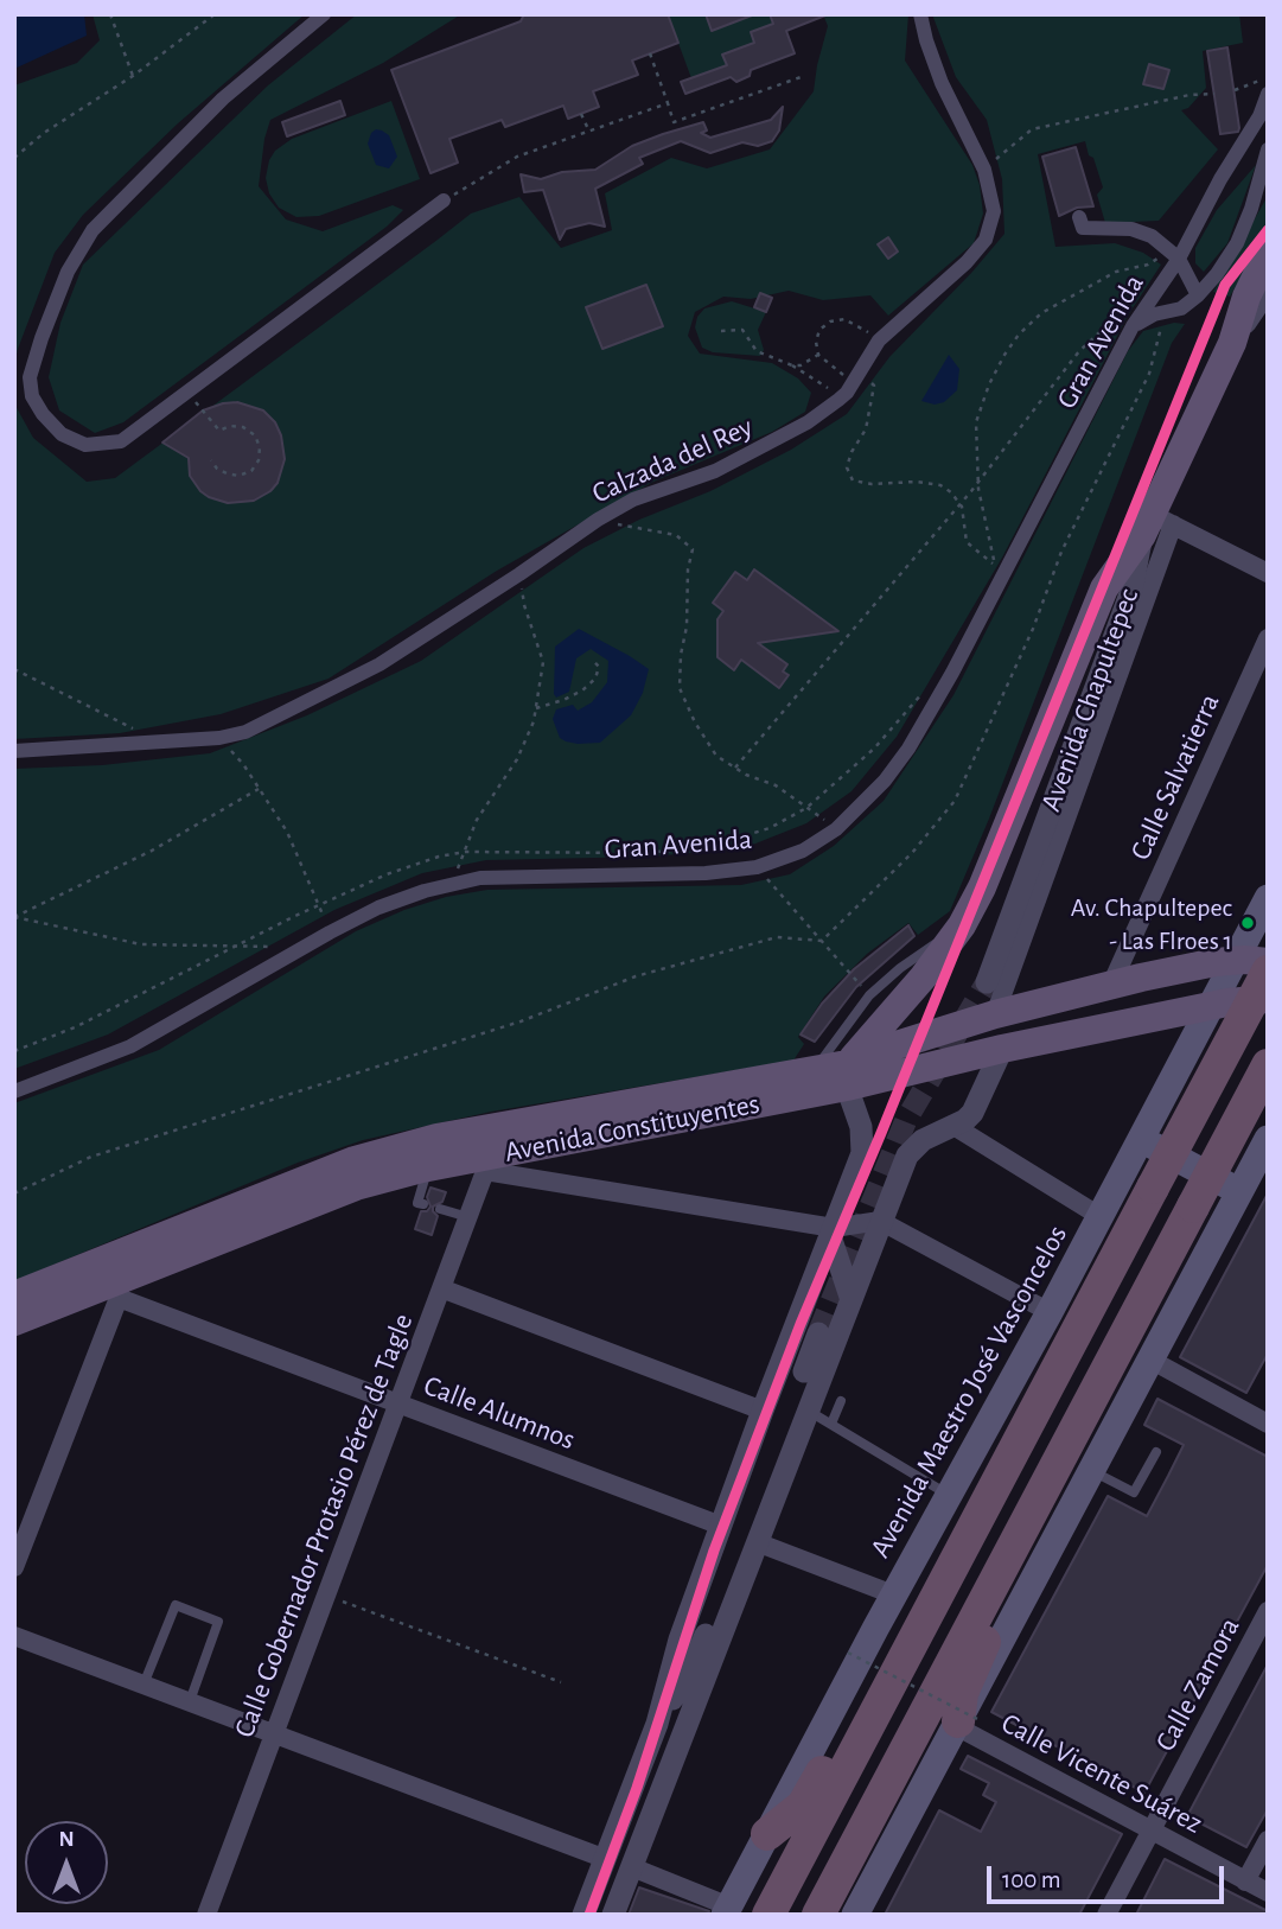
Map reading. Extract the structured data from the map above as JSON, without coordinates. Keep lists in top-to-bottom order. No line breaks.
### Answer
{"streets":{"main road":["Avenida Chapultepec","Avenida Constituyentes","Avenida Maestro José Vasconcelos"],"street":["Gran Avenida","Calzada del Rey","Calle Salvatierra","Calle Alumnos","Calle Gobernador Protasio Pérez de Tagle","Calle Zamora","Calle Vicente Suárez"]},"crossings":[["Avenida Chapultepec","Avenida Constituyentes"],["Calle Salvatierra","Avenida Constituyentes"],["Avenida Constituyentes","Avenida Maestro José Vasconcelos"],["Avenida Constituyentes","Calle Alumnos"],["Avenida Constituyentes","Calle Gobernador Protasio Pérez de Tagle"],["Calle Alumnos","Calle Gobernador Protasio Pérez de Tagle"],["Calle Zamora","Calle Vicente Suárez"]],"places":["Av. Chapultepec - Las Flroes 1"],"scale_bar":"100 m","north":"top"}
